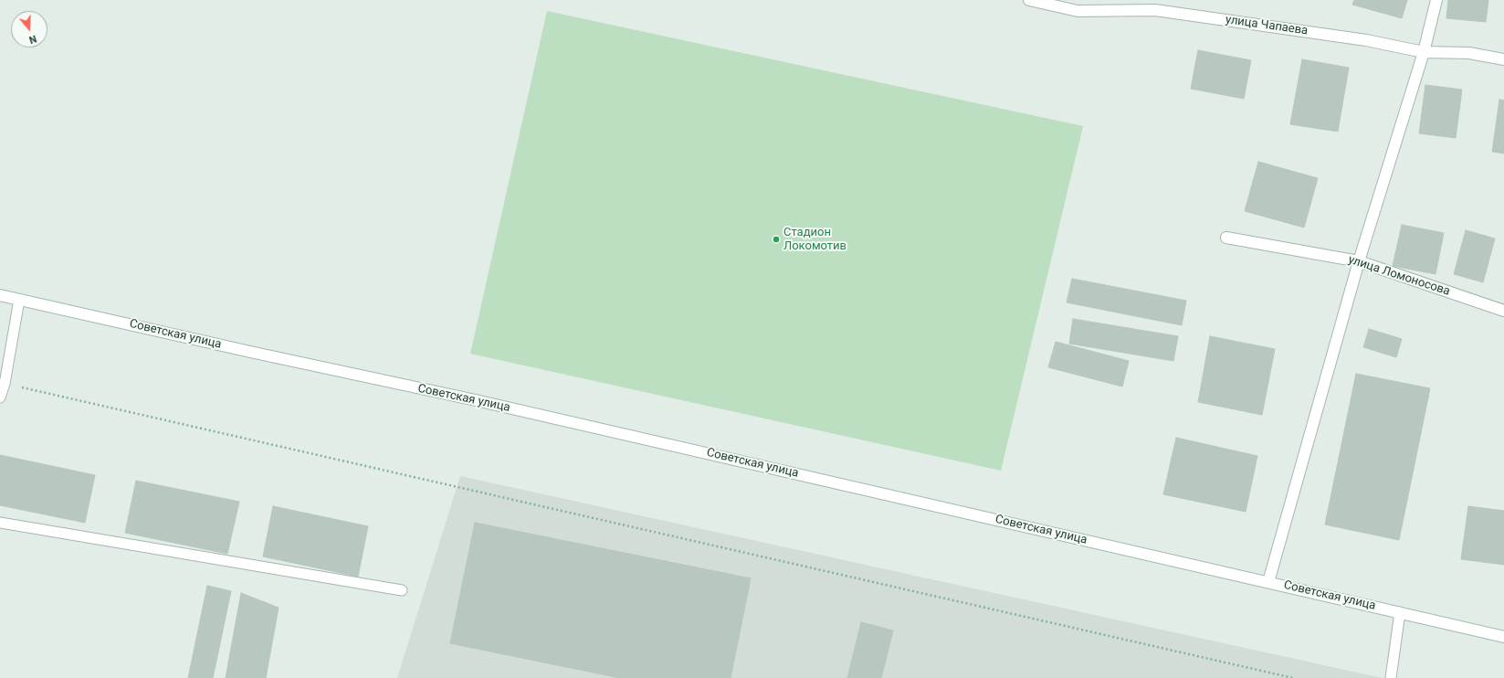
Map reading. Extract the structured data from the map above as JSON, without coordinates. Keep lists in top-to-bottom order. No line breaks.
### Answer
{"streets":{"main road":["улица Чапаева","улица Ломоносова","Советская улица"]},"places":["Стадион Локомотив"],"north":"bottom"}
